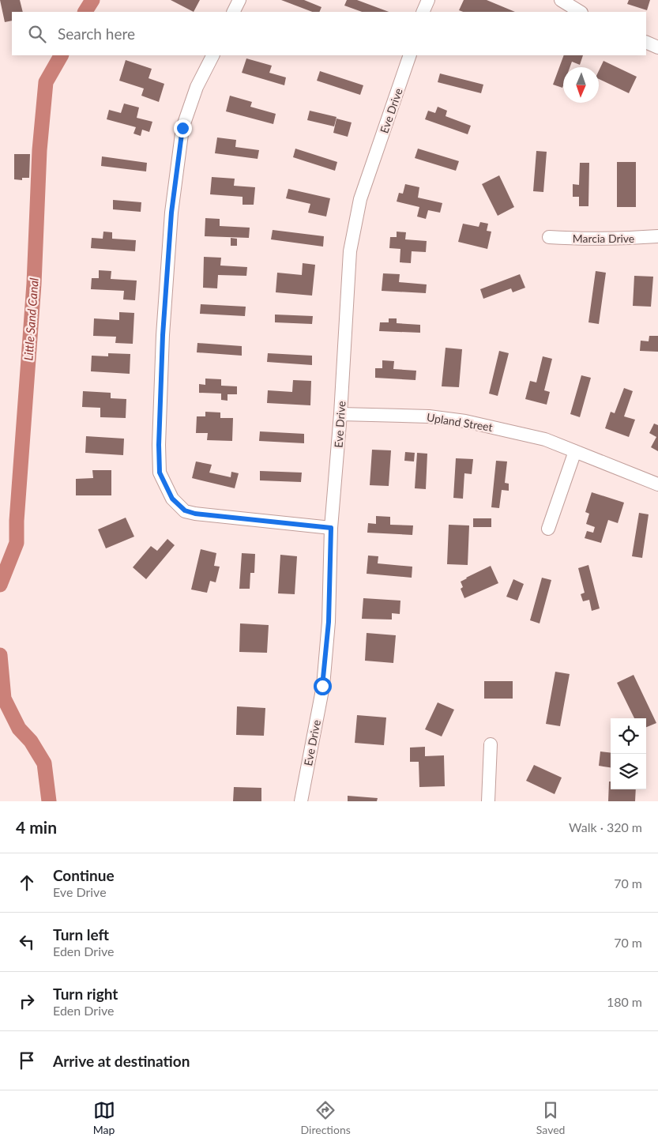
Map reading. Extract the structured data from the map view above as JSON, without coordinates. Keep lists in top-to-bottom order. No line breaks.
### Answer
{"streets":{"street":["Eve Drive","Marcia Drive","Upland Street"]},"crossings":[["Eve Drive","Upland Street"]],"water":["Little Sand Canal"],"north":"bottom","page":{"search":"Search here","heading":["4 min","Walk · 320 m"],"list":[["Continue","Eve Drive","70 m"],["Turn left","Eden Drive","70 m"],["Turn right","Eden Drive","180 m"],"Arrive at destination"],"nav":["Map","Directions","Saved"]}}
